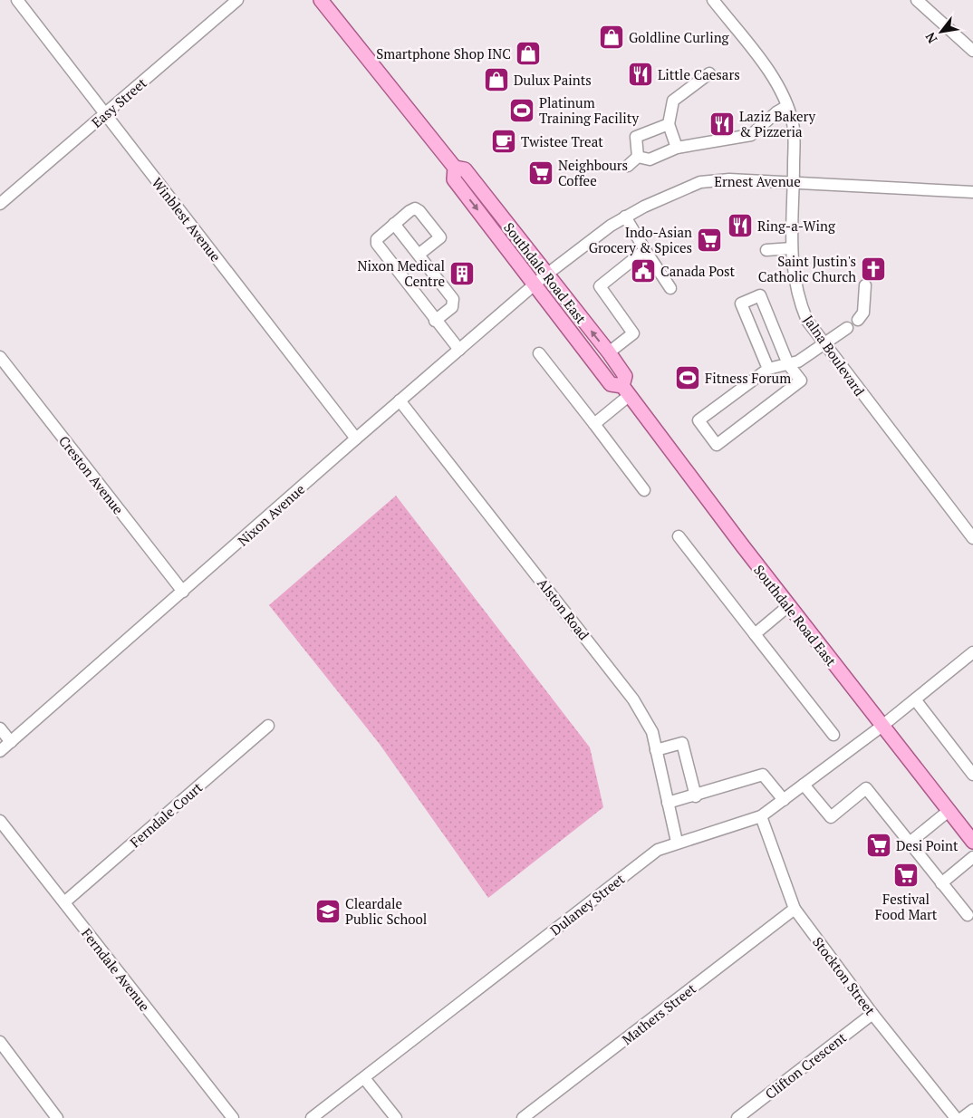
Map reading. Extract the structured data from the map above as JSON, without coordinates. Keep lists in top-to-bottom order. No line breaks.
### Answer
{"streets":{"main road":["Southdale Road East"],"street":["Easy Street","Ernest Avenue","Winblest Avenue","Jalna Boulevard","Creston Avenue","Nixon Avenue","Alston Road","Ferndale Court","Dulaney Street","Ferndale Avenue","Stockton Street","Mathers Street","Clifton Crescent"]},"crossings":[["Easy Street","Winblest Avenue"],["Ernest Avenue","Southdale Road East"],["Ernest Avenue","Jalna Boulevard"],["Ernest Avenue","Nixon Avenue"],["Winblest Avenue","Nixon Avenue"],["Southdale Road East","Nixon Avenue"],["Southdale Road East","Dulaney Street"],["Creston Avenue","Nixon Avenue"],["Nixon Avenue","Alston Road"],["Alston Road","Dulaney Street"],["Ferndale Court","Ferndale Avenue"],["Dulaney Street","Stockton Street"],["Stockton Street","Mathers Street"],["Stockton Street","Clifton Crescent"]],"places":{"shop":["Goldline Curling","Smartphone Shop INC","Dulux Paints"],"restaurant":["Little Caesars","Laziz Bakery & Pizzeria","Ring-a-Wing"],"sports":["Platinum Training Facility","Fitness Forum"],"cafe":["Twistee Treat"],"supermarket":["Neighbours Coffee","Indo-Asian Grocery & Spices","Desi Point","Festival Food Mart"],"church":["Saint Justin's Catholic Church"],"public building":["Canada Post"],"building":["Nixon Medical Centre"],"school or university":["Cleardale Public School"]},"north":"bottom left"}
